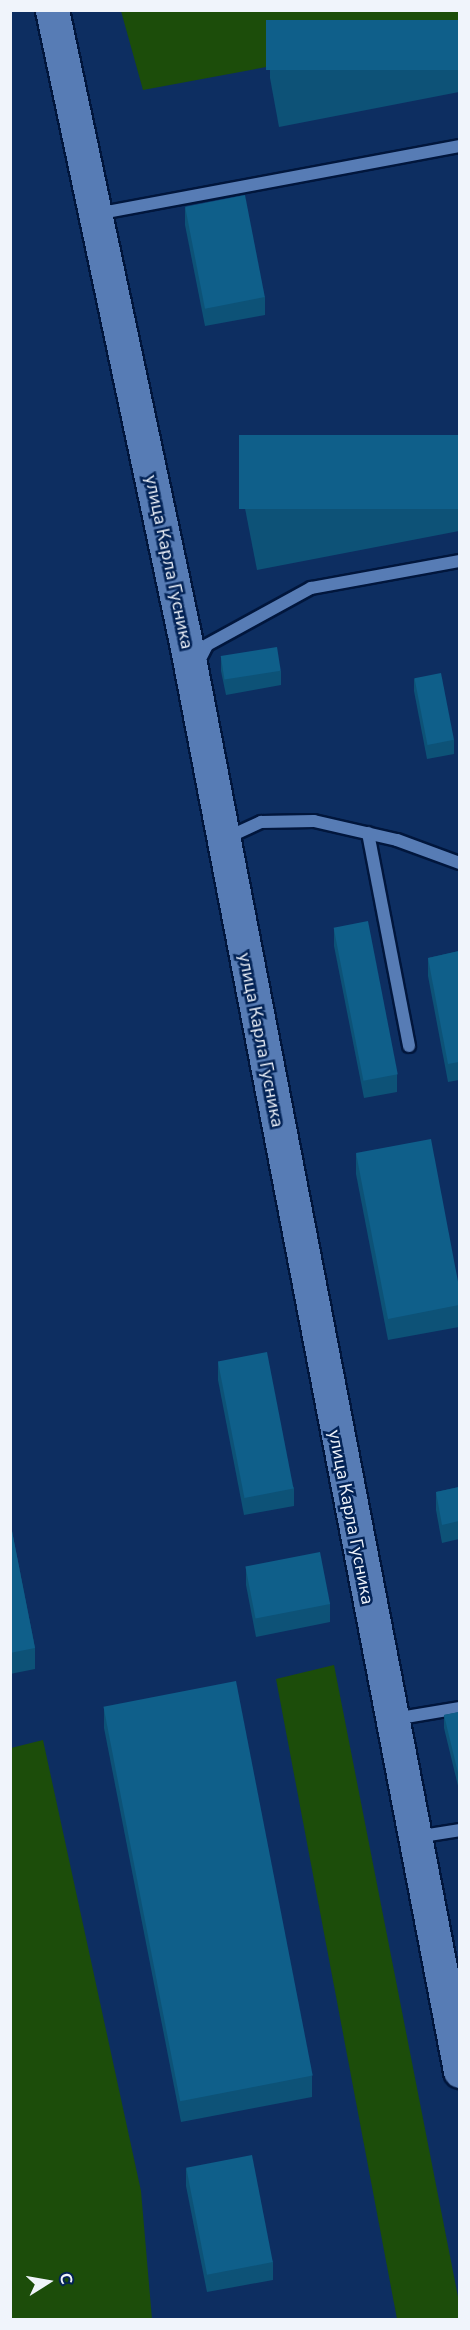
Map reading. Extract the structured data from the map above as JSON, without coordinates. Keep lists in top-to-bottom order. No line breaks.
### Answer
{"streets":{"street":["улица Карла Гусника"]},"north":"right"}
